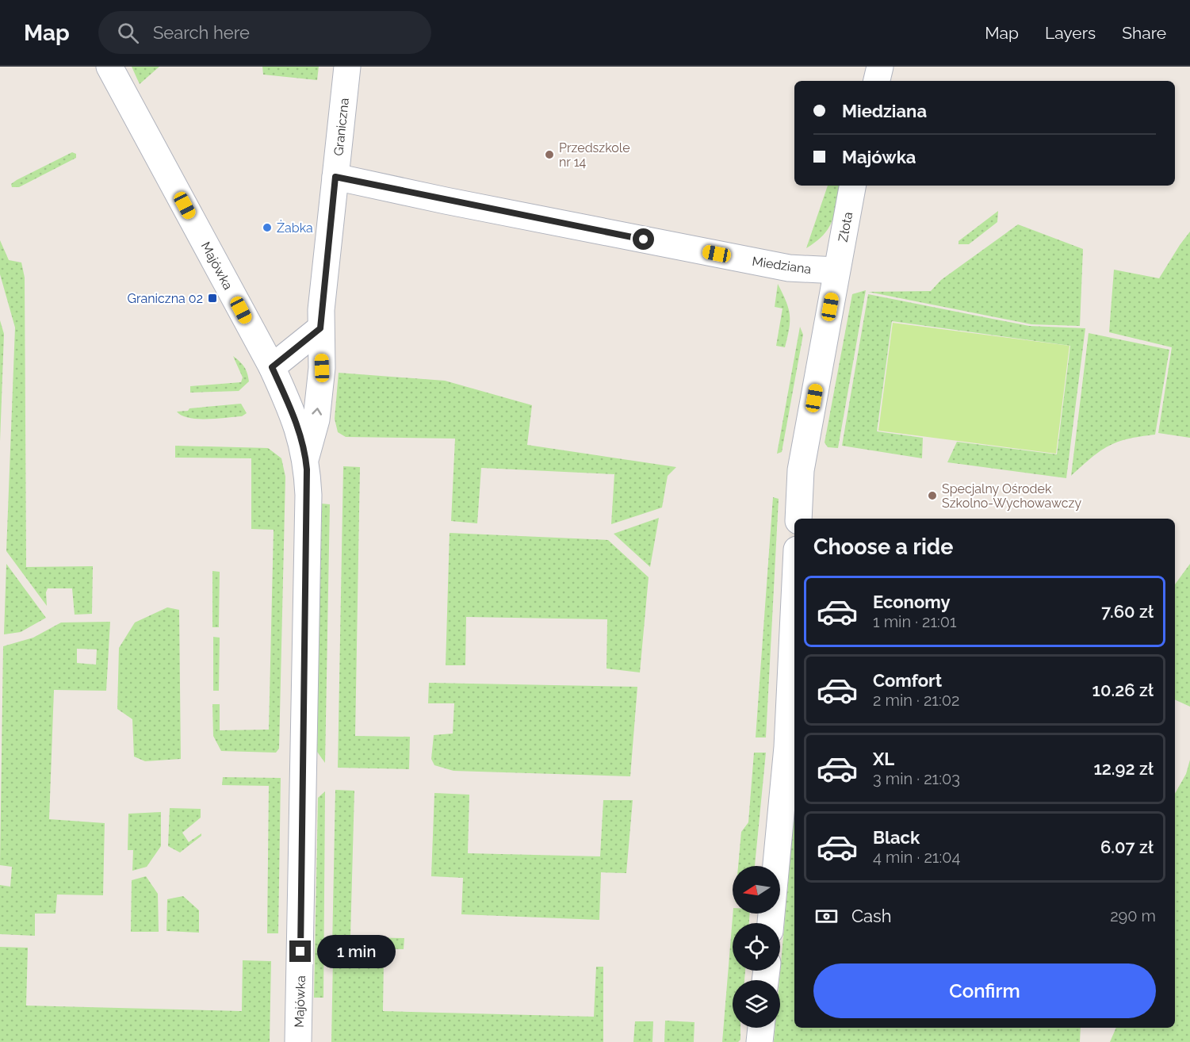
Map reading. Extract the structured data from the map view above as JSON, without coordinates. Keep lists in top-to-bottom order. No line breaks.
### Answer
{"streets":{"street":["Graniczna","Złota","Miedziana","Majówka"]},"crossings":[["Graniczna","Miedziana"],["Graniczna","Majówka"],["Złota","Miedziana"]],"places":{"other":["Przedszkole nr 14","Żabka","Specjalny Ośrodek Szkolno-Wychowawczy"],"transit":["Graniczna 02"]},"north":"left","page":{"header":"Map","search":"Search here","nav":["Map","Layers","Share"],"banner":["Miedziana","Majówka"],"heading":"Choose a ride","list":[{"name":"Economy","note":"1 min · 21:01","value":"7.60 zł"},{"name":"Comfort","note":"2 min · 21:02","value":"10.26 zł"},{"name":"XL","note":"3 min · 21:03","value":"12.92 zł"},{"name":"Black","note":"4 min · 21:04","value":"6.07 zł"}],"pay":["Cash","290 m"],"bubble":"1 min","buttons":"Confirm"}}
